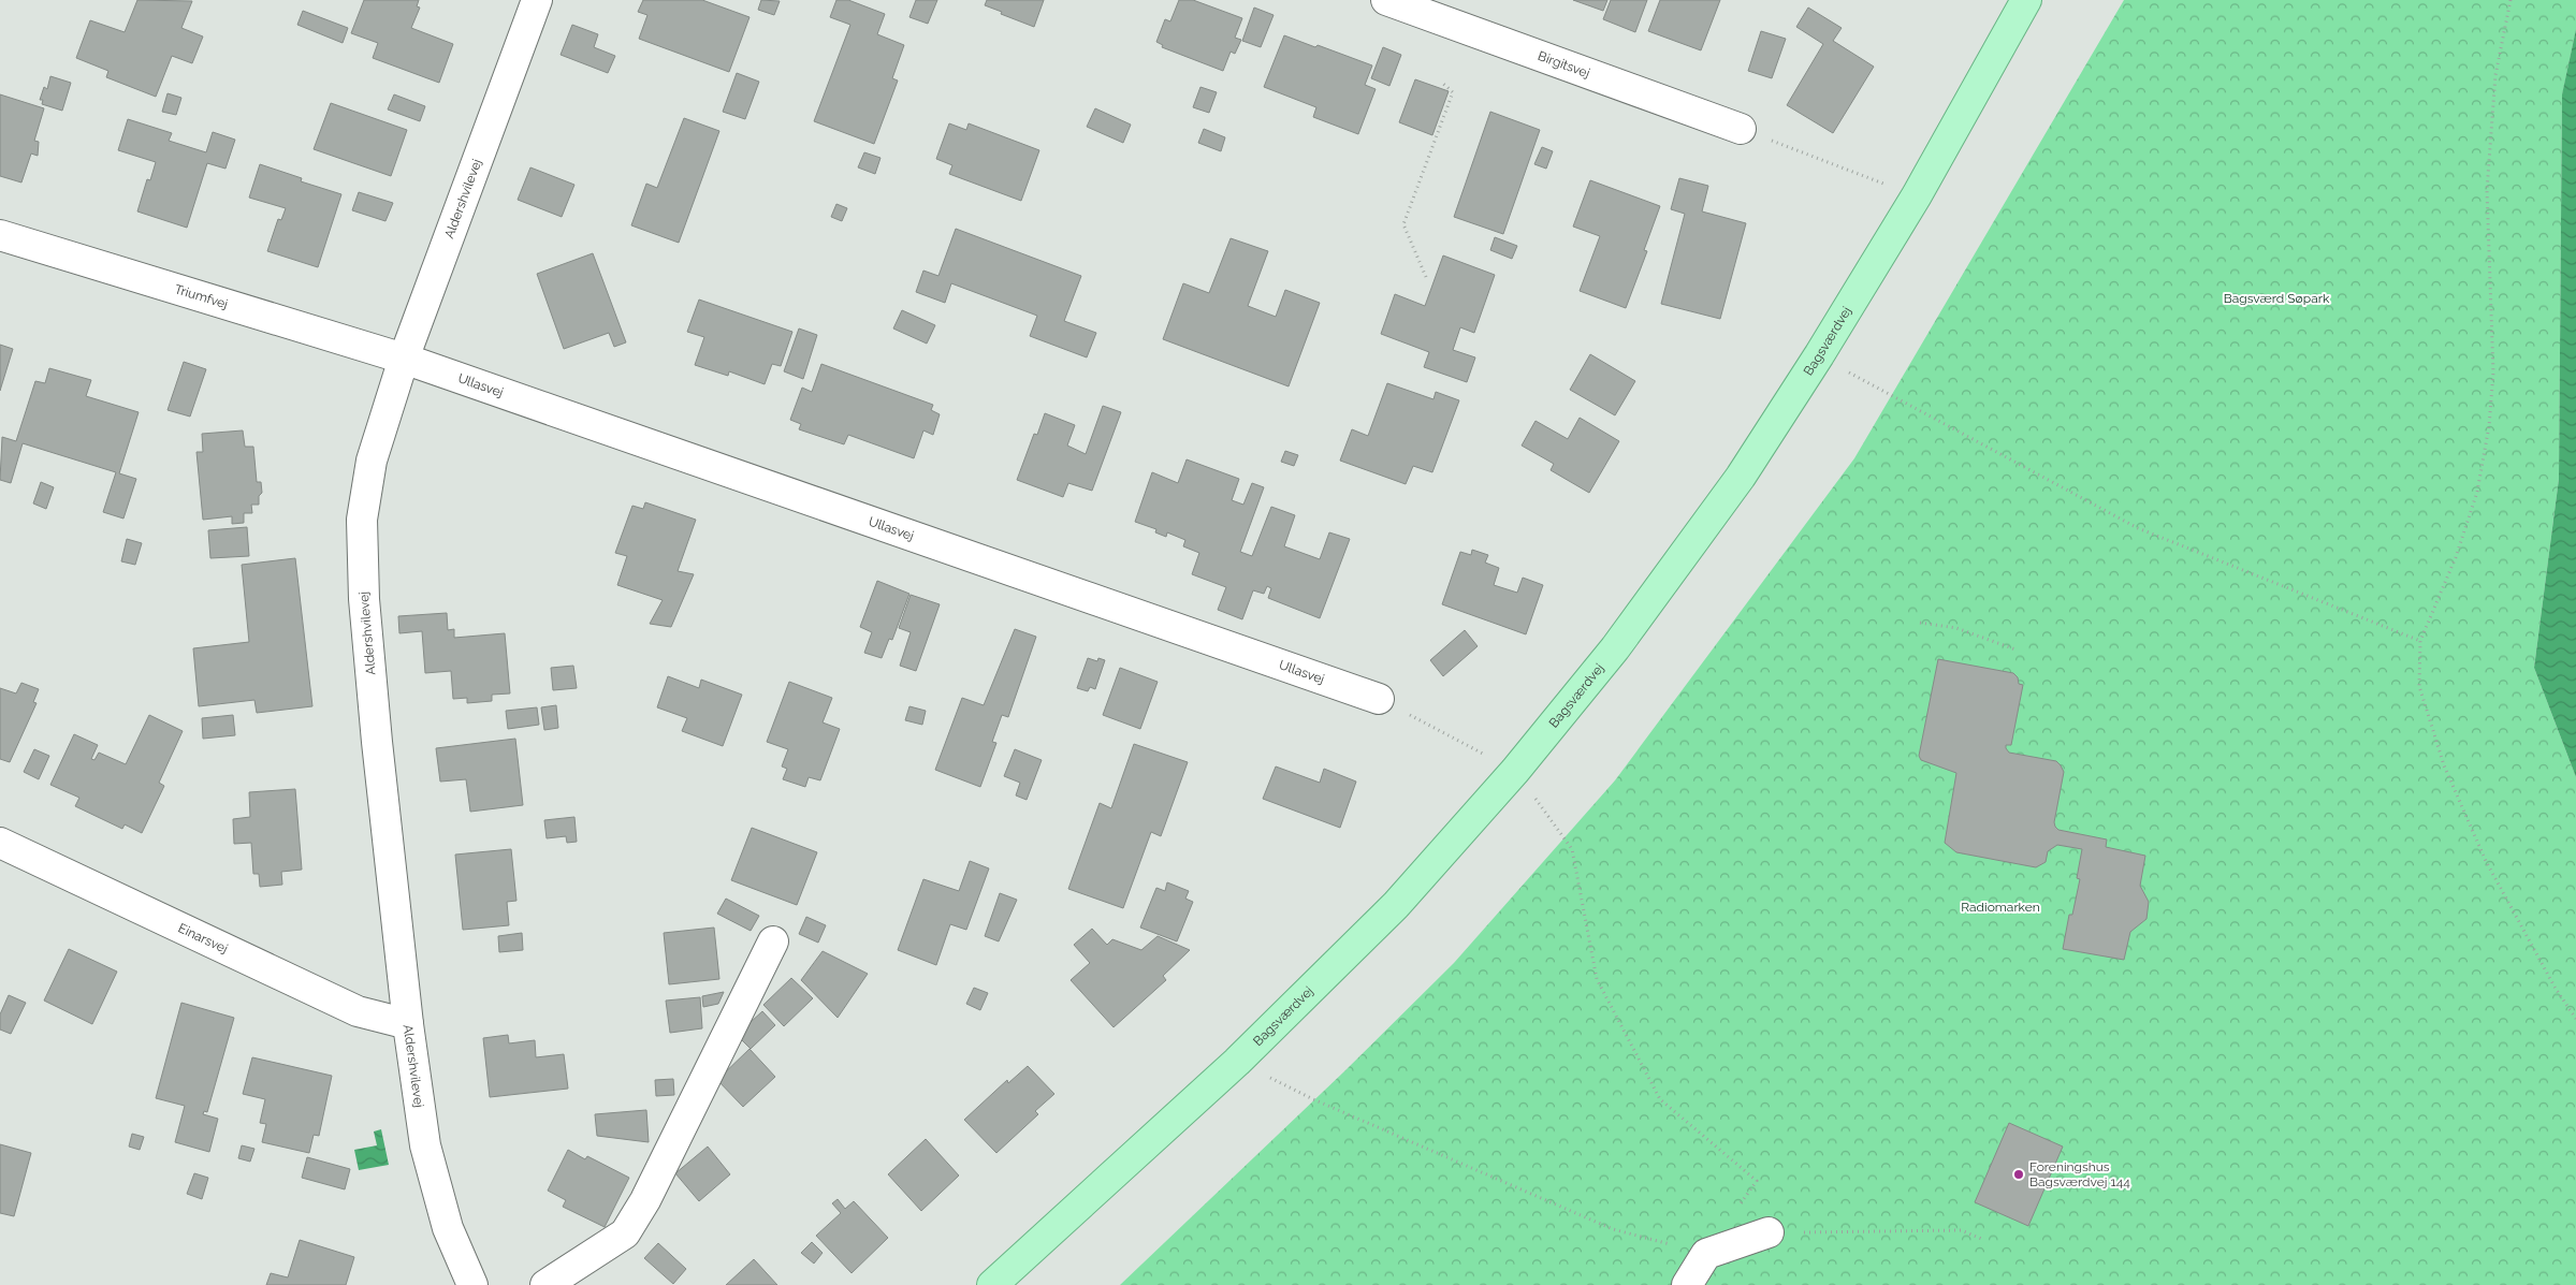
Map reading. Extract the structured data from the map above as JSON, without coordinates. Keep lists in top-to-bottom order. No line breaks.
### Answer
{"streets":{"main road":["Bagsværdvej"],"street":["Birgitsvej","Aldershvilevej","Triumfvej","Ullasvej","Einarsvej"]},"crossings":[["Aldershvilevej","Triumfvej"],["Aldershvilevej","Ullasvej"],["Aldershvilevej","Einarsvej"],["Triumfvej","Ullasvej"]],"parks":["Bagsværd Søpark","Radiomarken"],"places":["Foreningshus Bagsværdvej 144"]}
